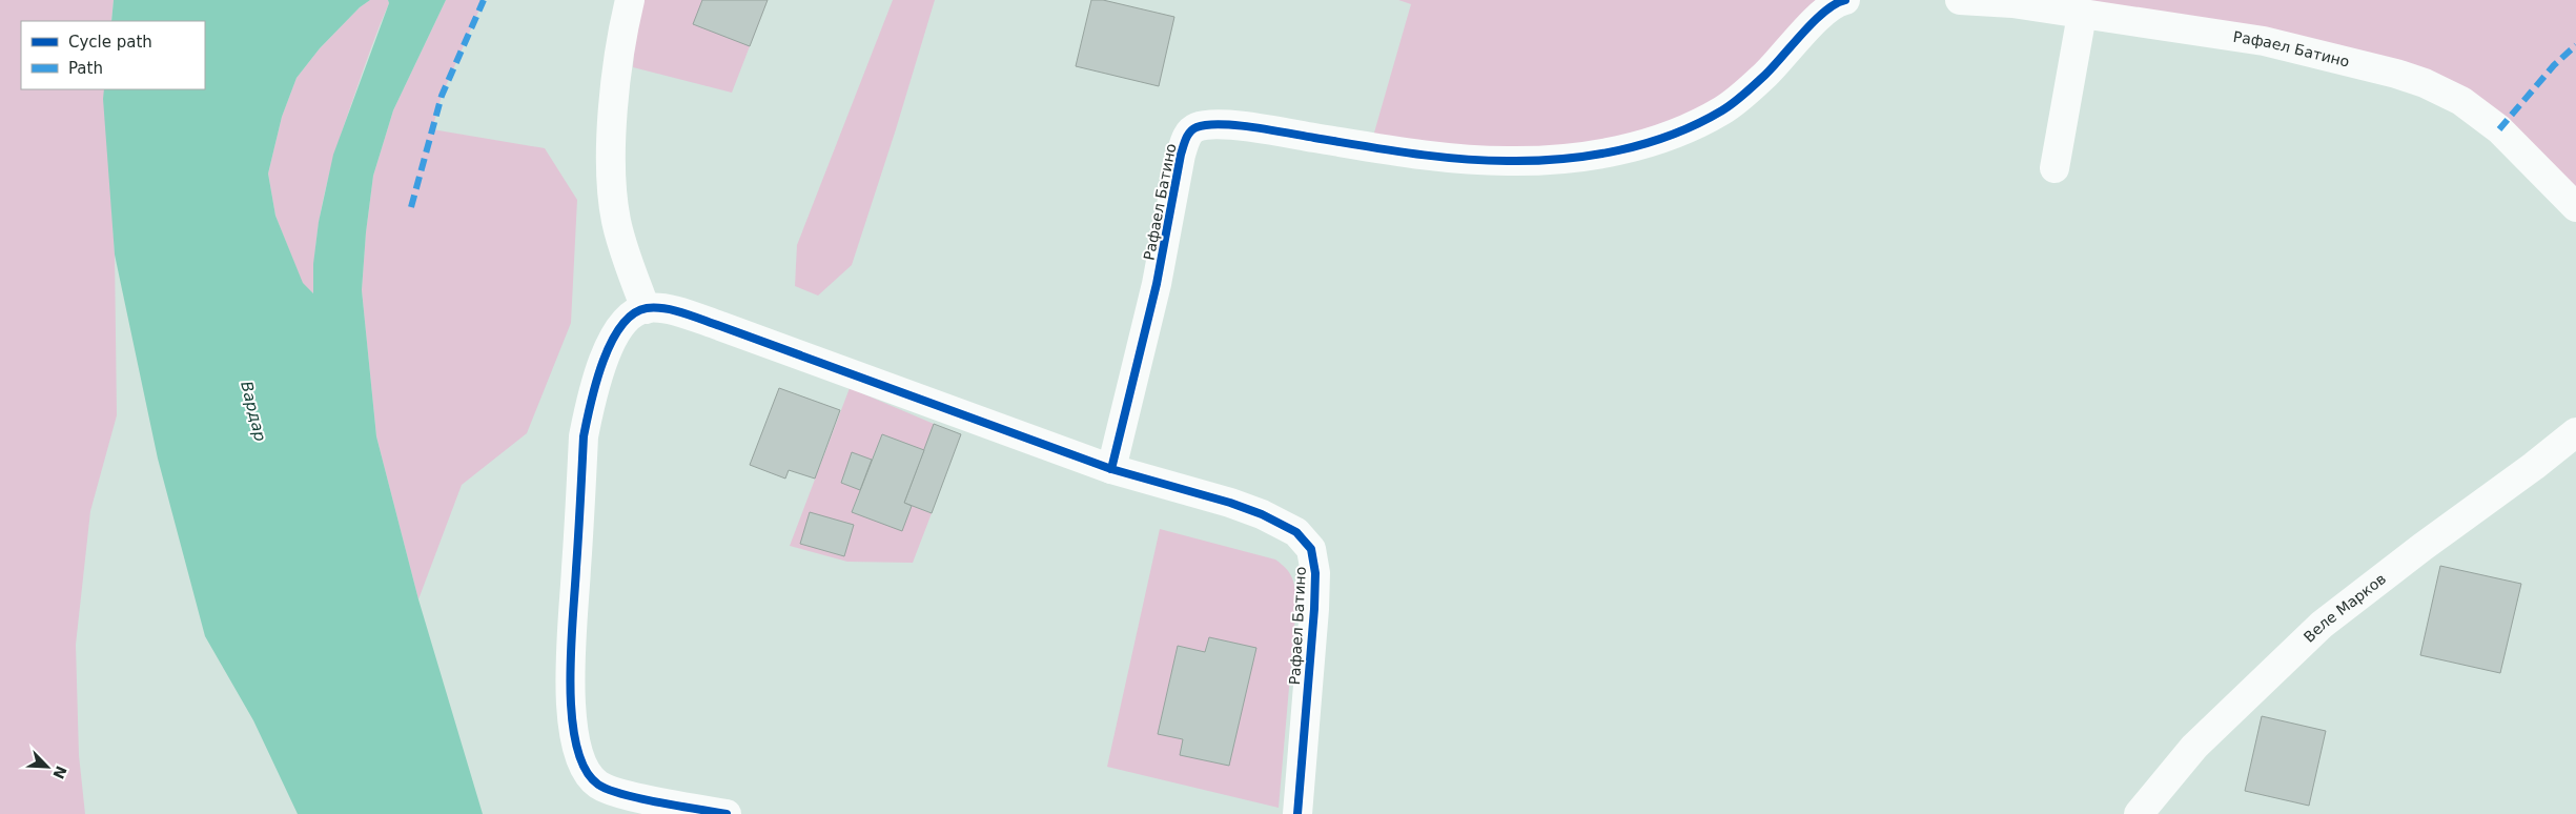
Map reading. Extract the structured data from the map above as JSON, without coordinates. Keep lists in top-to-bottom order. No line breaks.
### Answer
{"streets":{"street":["Рафаел Батино","Веле Марков"]},"water":["Вардар"],"legend":["Cycle path","Path"],"north":"bottom right"}
